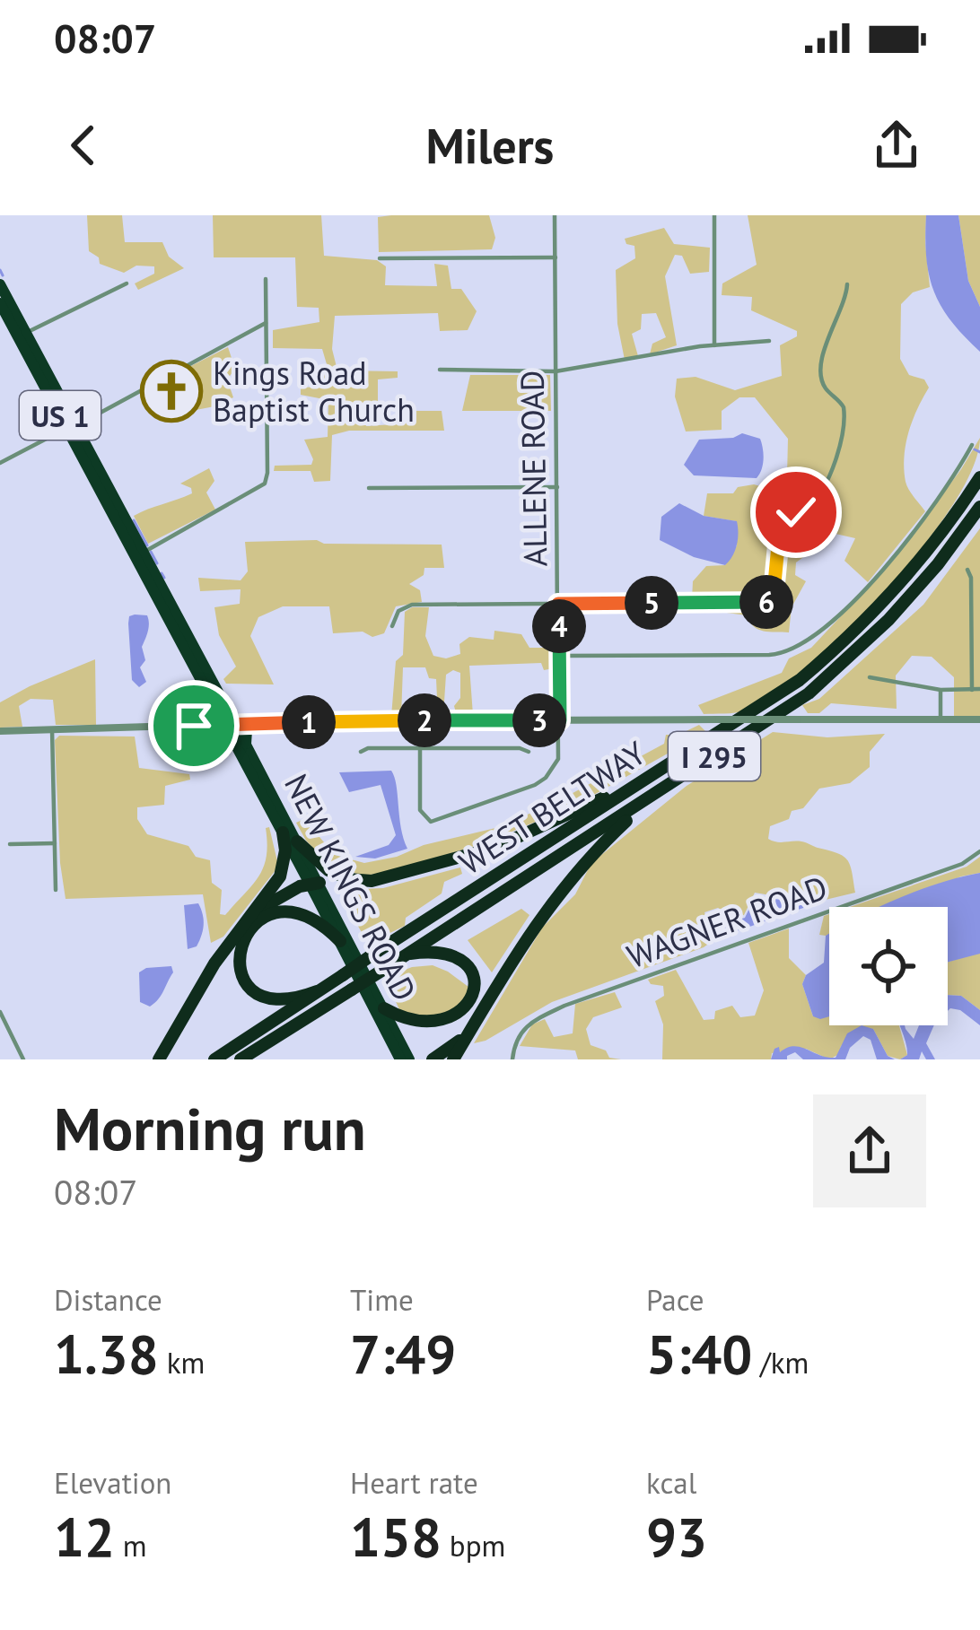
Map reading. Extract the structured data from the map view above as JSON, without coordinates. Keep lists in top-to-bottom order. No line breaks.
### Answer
{"streets":{"highway":["US 1","I 295","WEST BELTWAY","NEW KINGS ROAD"],"street":["ALLENE ROAD","WAGNER ROAD"]},"places":{"church":["Kings Road Baptist Church"]},"page":{"status":"08:07","header":"Milers","pins":["6","5","4","2","3","1"],"heading":["Morning run","08:07"],"stats":[["Distance","1.38 km"],["Time","7:49"],["Pace","5:40 /km"],["Elevation","12 m"],["Heart rate","158 bpm"],["kcal","93"]]}}
